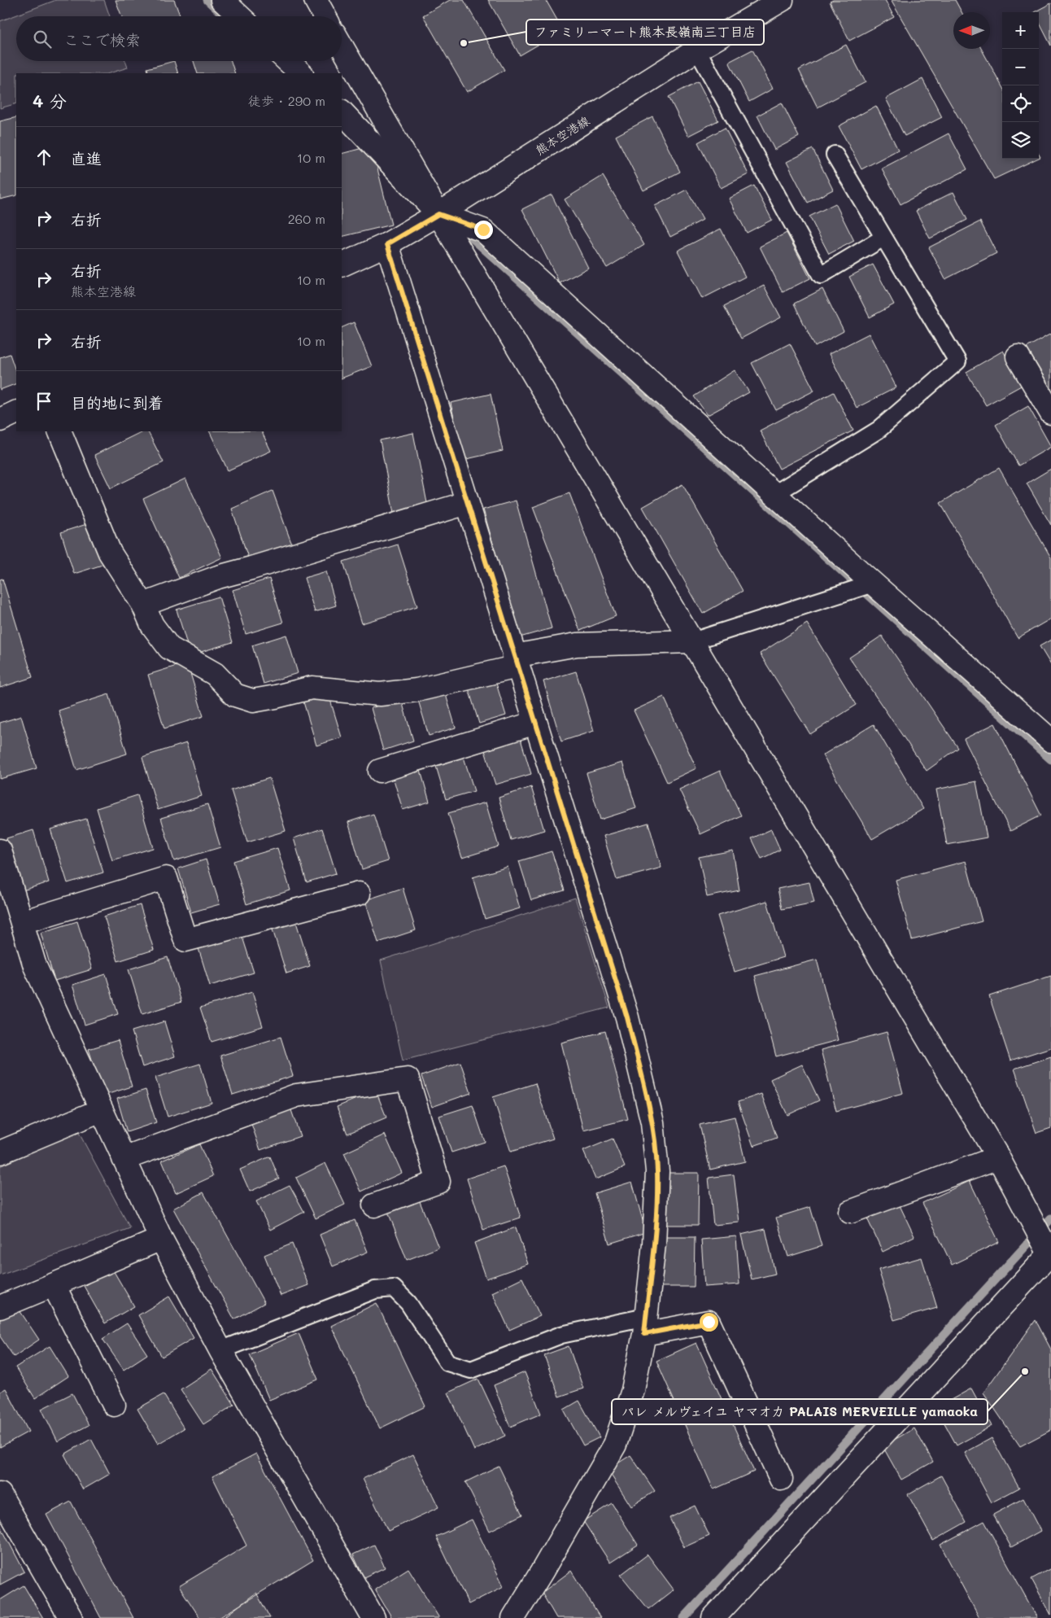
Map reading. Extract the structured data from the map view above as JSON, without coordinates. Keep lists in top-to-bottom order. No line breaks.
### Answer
{"streets":{"street":["熊本空港線"]},"places":["ファミリーマート熊本長嶺南三丁目店","パレ メルヴェイユ ヤマオカ PALAIS MERVEILLE yamaoka"],"north":"left","page":{"map_buttons":["+","−"],"search":"ここで検索","heading":["4 分","徒歩 · 290 m"],"list":[["直進","10 m"],["右折","260 m"],["右折","熊本空港線","10 m"],["右折","10 m"],"目的地に到着"]}}
